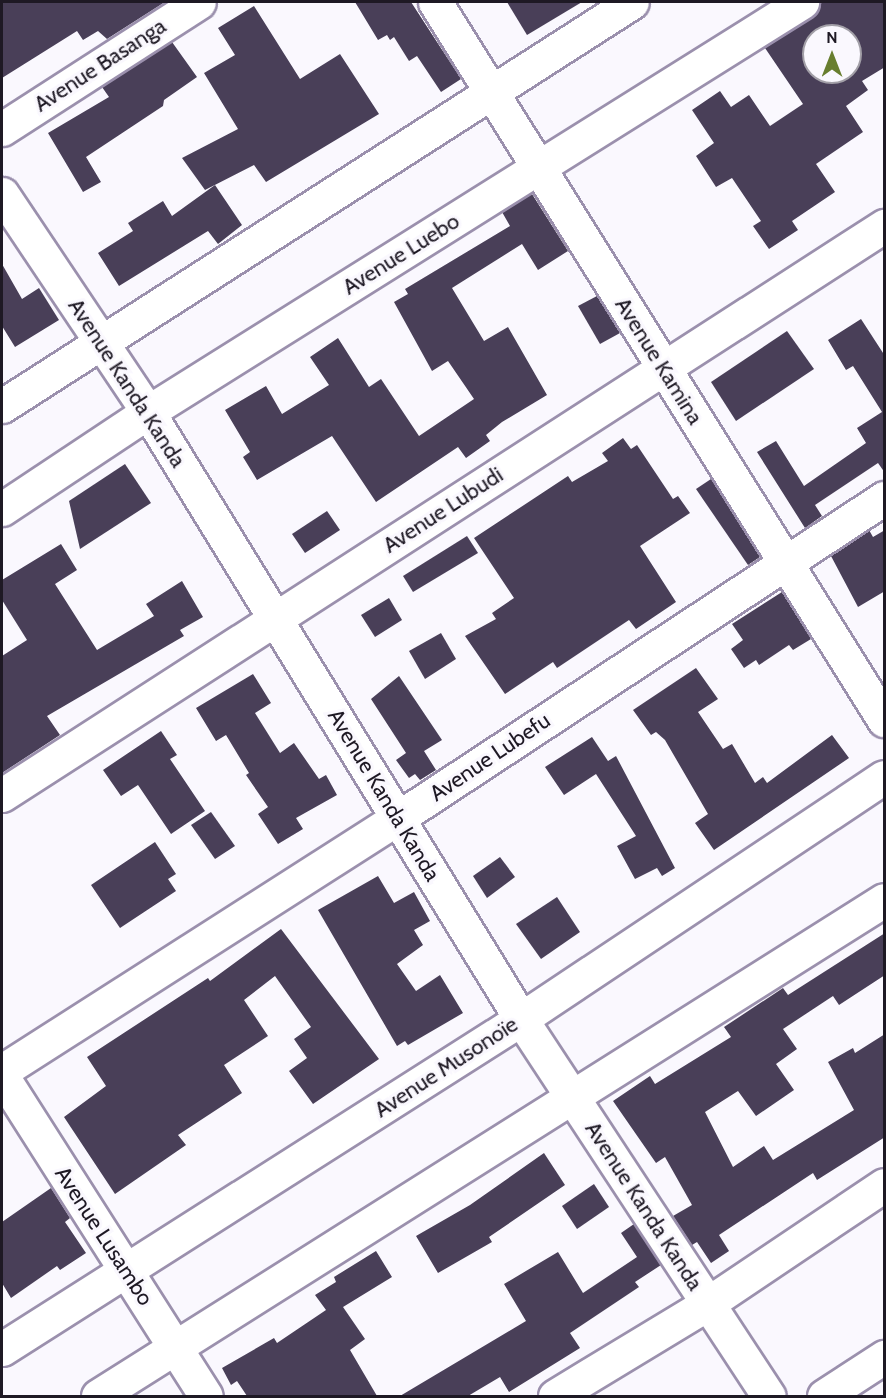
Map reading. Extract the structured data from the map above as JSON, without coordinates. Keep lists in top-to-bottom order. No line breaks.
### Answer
{"streets":{"main road":["Avenue Basanga","Avenue Luebo","Avenue Kamina","Avenue Kanda Kanda","Avenue Lubudi","Avenue Lubefu","Avenue Musonoïe","Avenue Lusambo"]},"crossings":[["Avenue Luebo","Avenue Kamina"],["Avenue Luebo","Avenue Kanda Kanda"],["Avenue Kamina","Avenue Lubudi"],["Avenue Kamina","Avenue Lubefu"],["Avenue Kanda Kanda","Avenue Lubudi"],["Avenue Kanda Kanda","Avenue Lubefu"],["Avenue Kanda Kanda","Avenue Musonoïe"],["Avenue Musonoïe","Avenue Lusambo"]],"north":"top"}
